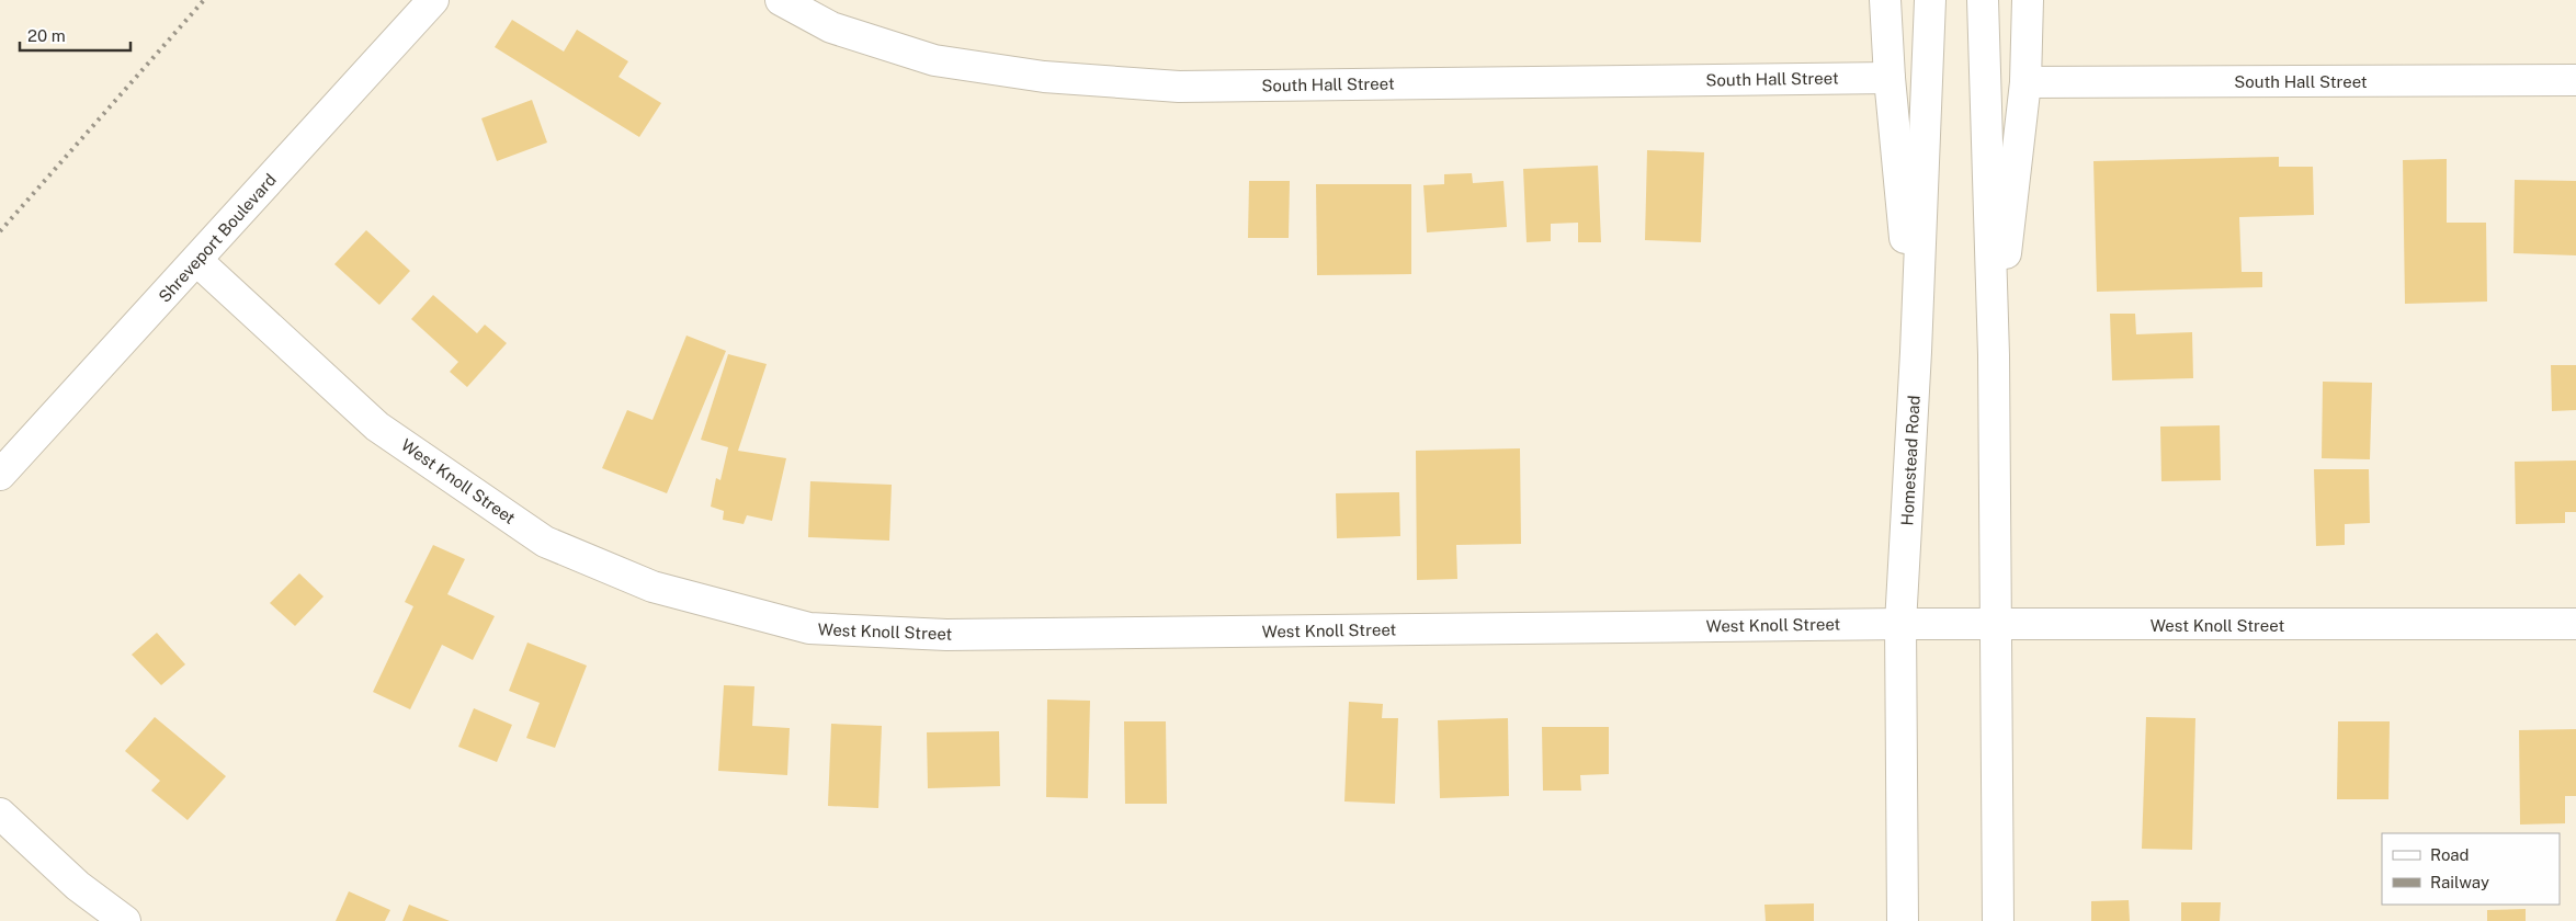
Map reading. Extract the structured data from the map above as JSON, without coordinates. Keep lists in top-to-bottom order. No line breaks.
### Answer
{"streets":{"street":["South Hall Street","Shreveport Boulevard","Homestead Road","West Knoll Street"]},"crossings":[["Shreveport Boulevard","West Knoll Street"],["Homestead Road","West Knoll Street"]],"legend":["Road","Railway"],"scale_bar":"20 m"}
